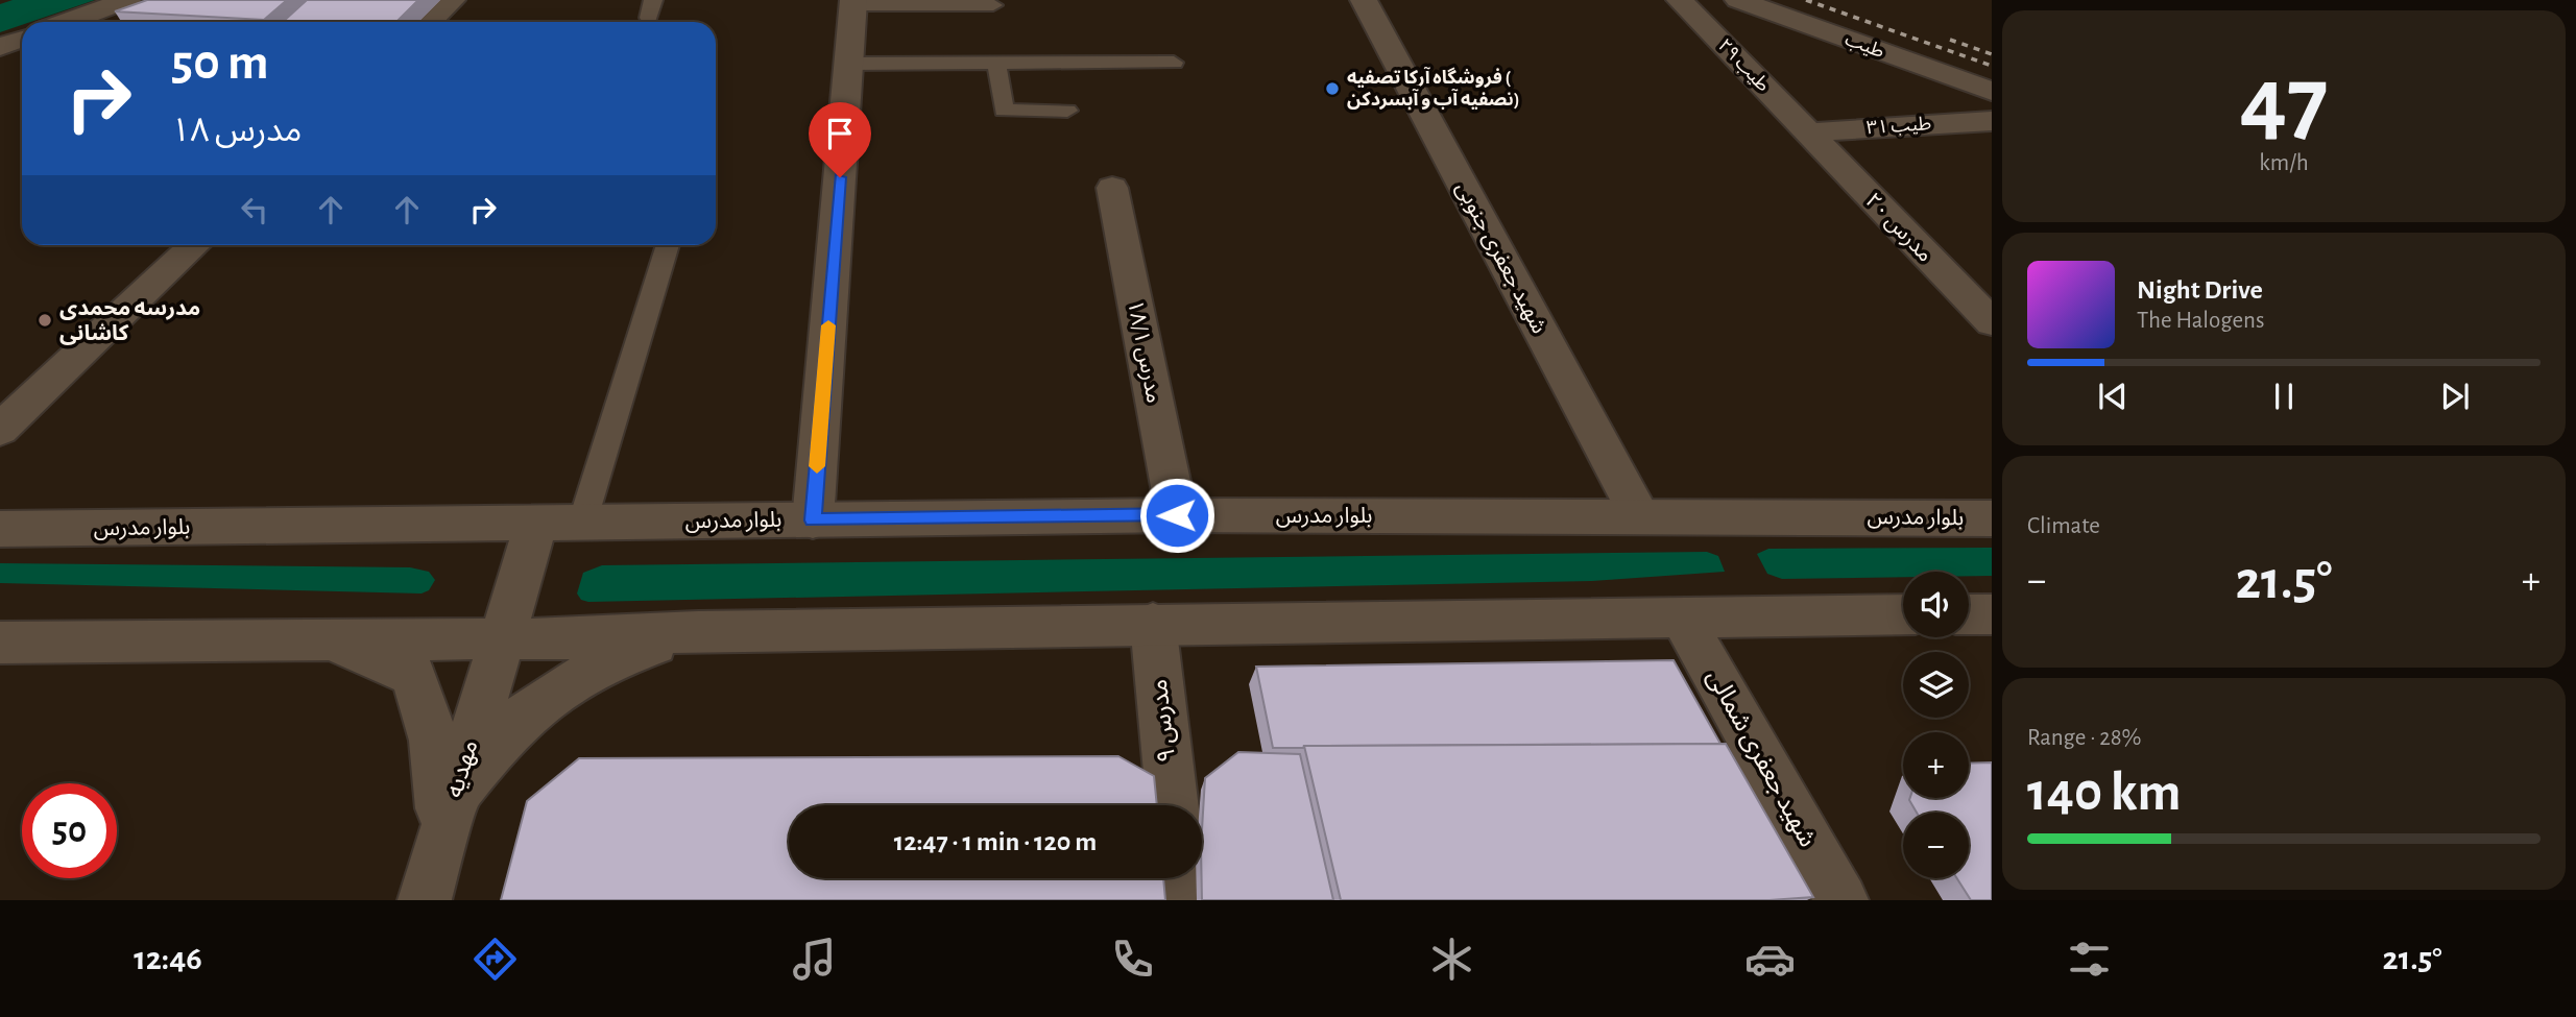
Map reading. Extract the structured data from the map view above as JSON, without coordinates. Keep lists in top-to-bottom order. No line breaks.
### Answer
{"streets":{"street":["طیب","طیب ۲۹","طیب ۳۱","مدرس ۲۰","شهید جعفری جنوبی","مدرس ۱۸/۱","بلوار مدرس","مدرس ۹","شهید جعفری شمالی","مهدیه"]},"crossings":[["طیب ۲۹","طیب ۳۱"],["طیب ۲۹","مدرس ۲۰"],["طیب ۳۱","مدرس ۲۰"],["شهید جعفری جنوبی","بلوار مدرس"],["مدرس ۱۸/۱","بلوار مدرس"],["بلوار مدرس","مهدیه"]],"places":["فروشگاه آرکا تصفیه ( تصفیه آب و آبسردکن)","مدرسه محمدی کاشانی"],"page":{"tile":[["47","km/h"],"Climate",["Range · 28%","140 km"]],"turn":["50 m","مدرس ۱۸"],"song":["Night Drive","The Halogens"],"heat":["−","21.5°","+"],"map_buttons":["+","−"],"limit":"50","trip":"12:47 · 1 min · 120 m","tabs":["12:46","21.5°"]}}
